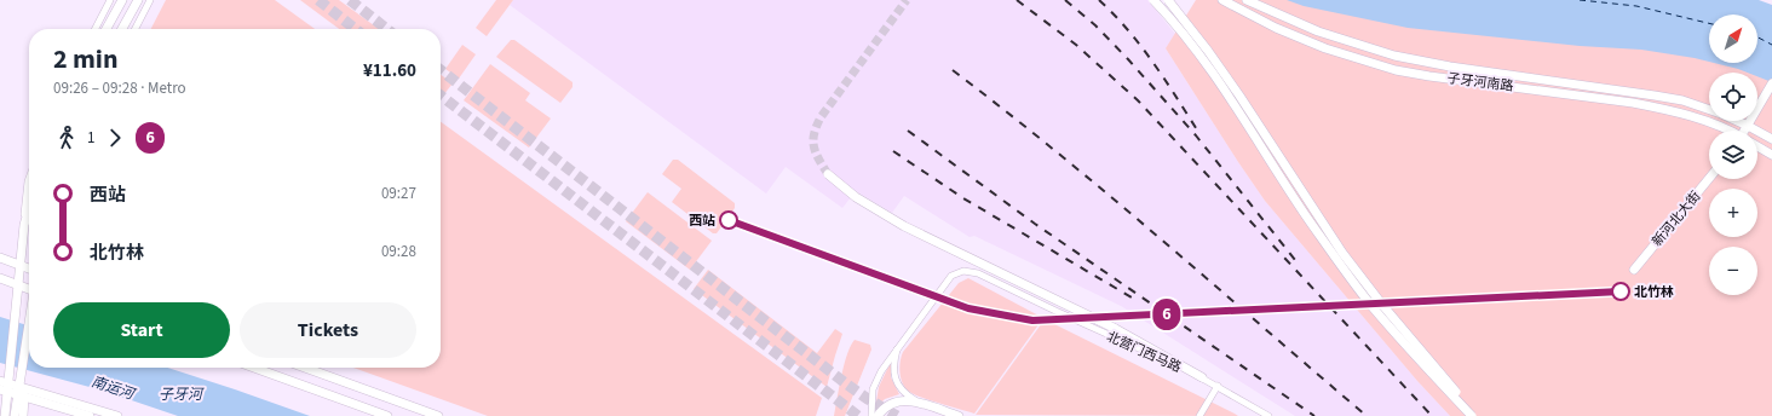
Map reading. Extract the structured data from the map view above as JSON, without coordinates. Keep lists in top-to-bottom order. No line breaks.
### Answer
{"streets":{"street":["子牙河南路","新河北大街","北营门西马路"]},"water":["南运河","子牙河"],"places":["西站","北竹林"],"lines":["metro line 6"],"north":"top right","page":{"on_map":"6","map_buttons":["+","−"],"heading":["2 min","09:26 – 09:28 · Metro","¥11.60"],"legs":["1","6"],"list":[{"name":"西站","value":"09:27"},{"name":"北竹林","value":"09:28"}],"buttons":["Start","Tickets"]}}
